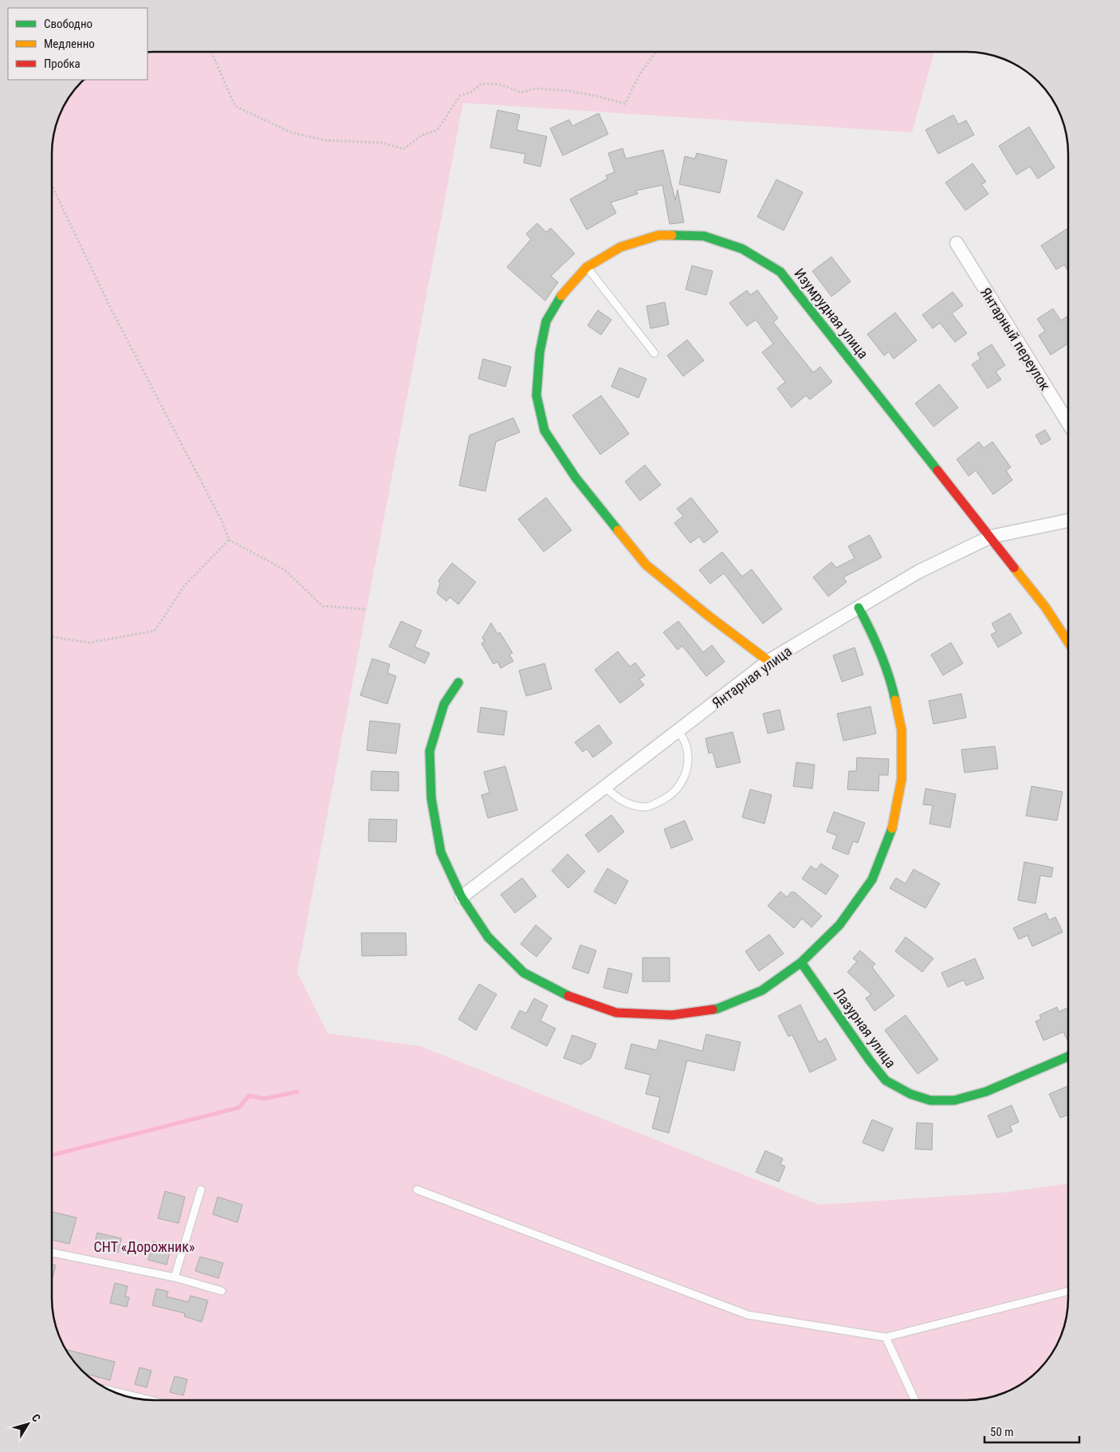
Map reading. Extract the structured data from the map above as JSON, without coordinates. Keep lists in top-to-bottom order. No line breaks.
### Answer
{"streets":{"street":["Изумрудная улица","Янтарный переулок","Янтарная улица","Лазурная улица"]},"crossings":[["Изумрудная улица","Янтарная улица"]],"parks":["СНТ «Дорожник»"],"legend":["Свободно","Медленно","Пробка"],"scale_bar":"50 m","north":"top right"}
